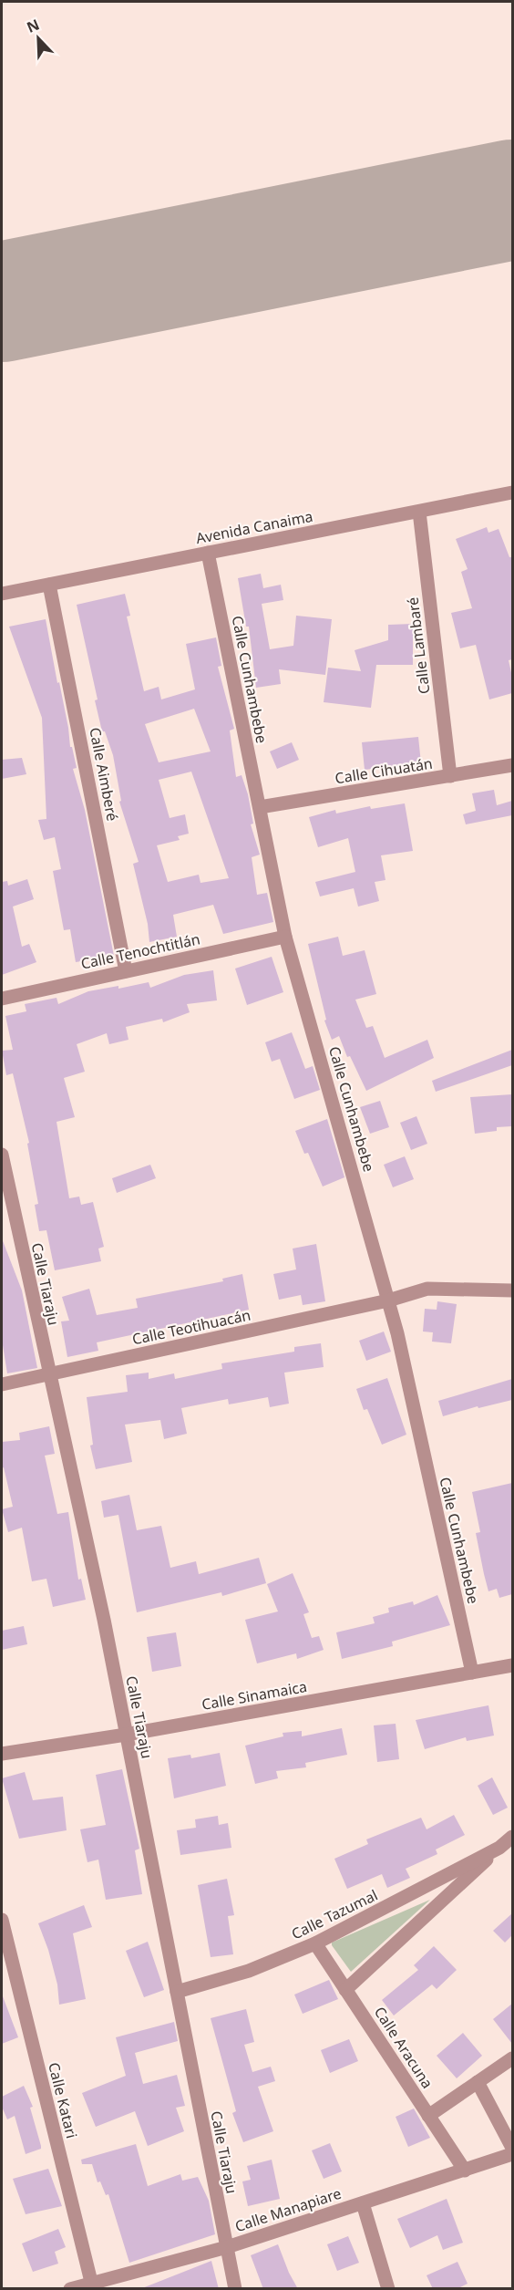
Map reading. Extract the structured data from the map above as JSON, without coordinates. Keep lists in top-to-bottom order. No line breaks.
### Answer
{"streets":{"street":["Avenida Canaima","Calle Lambaré","Calle Cunhambebe","Calle Cihuatán","Calle Aimberé","Calle Tenochtitlán","Calle Tiaraju","Calle Teotihuacán","Calle Sinamaica","Calle Tazumal","Calle Aracuna","Calle Katari","Calle Manapiare"]},"crossings":[["Avenida Canaima","Calle Lambaré"],["Avenida Canaima","Calle Cunhambebe"],["Avenida Canaima","Calle Aimberé"],["Calle Lambaré","Calle Cihuatán"],["Calle Cunhambebe","Calle Cihuatán"],["Calle Cunhambebe","Calle Tenochtitlán"],["Calle Cunhambebe","Calle Teotihuacán"],["Calle Cunhambebe","Calle Sinamaica"],["Calle Aimberé","Calle Tenochtitlán"],["Calle Tiaraju","Calle Teotihuacán"],["Calle Tiaraju","Calle Sinamaica"],["Calle Tiaraju","Calle Tazumal"],["Calle Tiaraju","Calle Manapiare"],["Calle Tazumal","Calle Aracuna"],["Calle Aracuna","Calle Manapiare"],["Calle Katari","Calle Manapiare"]],"north":"top left"}
